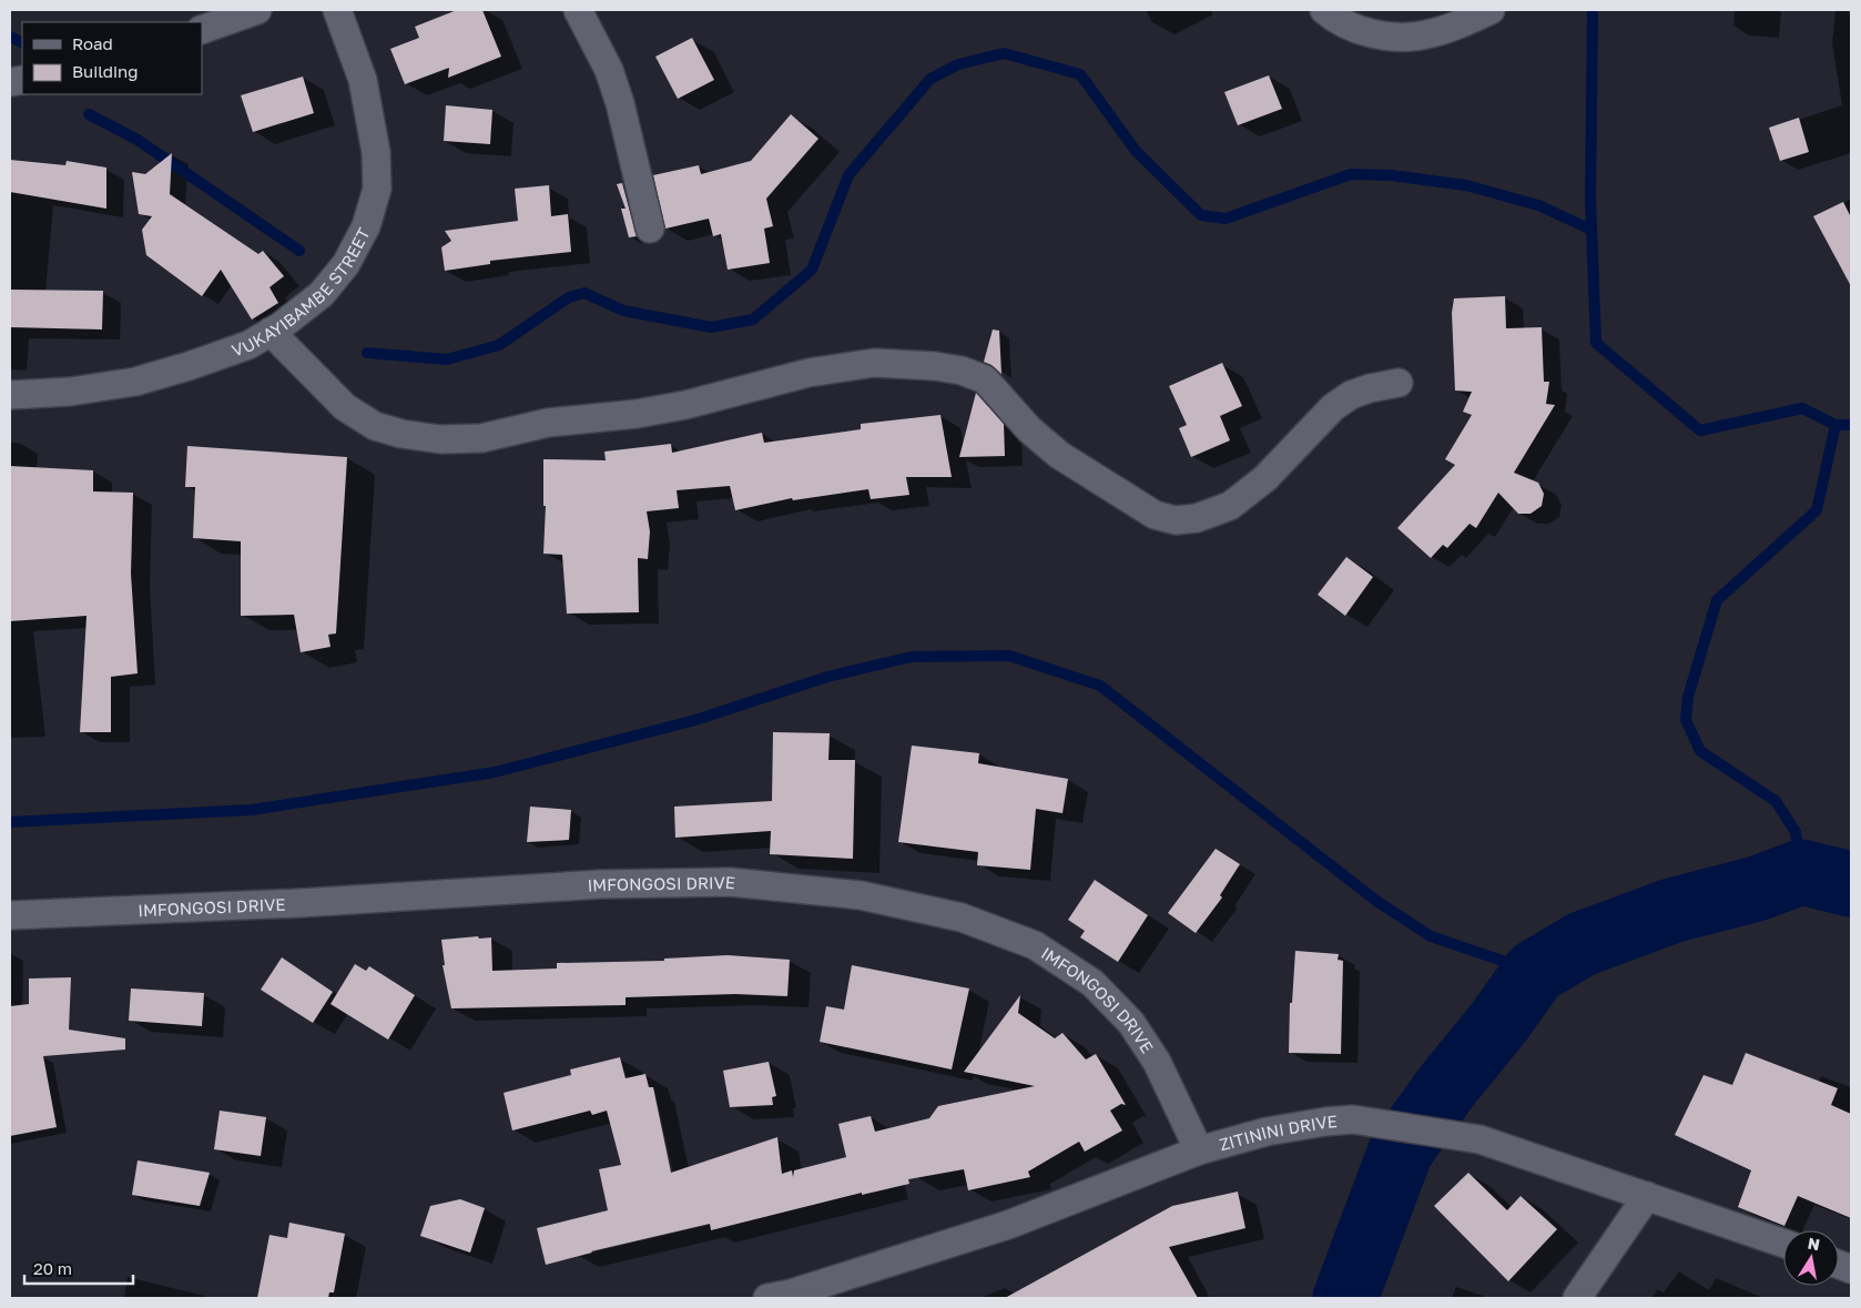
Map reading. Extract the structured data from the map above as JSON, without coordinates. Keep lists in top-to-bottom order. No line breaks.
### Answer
{"streets":{"street":["VUKAYIBAMBE STREET","IMFONGOSI DRIVE","ZITININI DRIVE"]},"crossings":[["IMFONGOSI DRIVE","ZITININI DRIVE"]],"legend":["Road","Building"],"scale_bar":"20 m","north":"top"}
